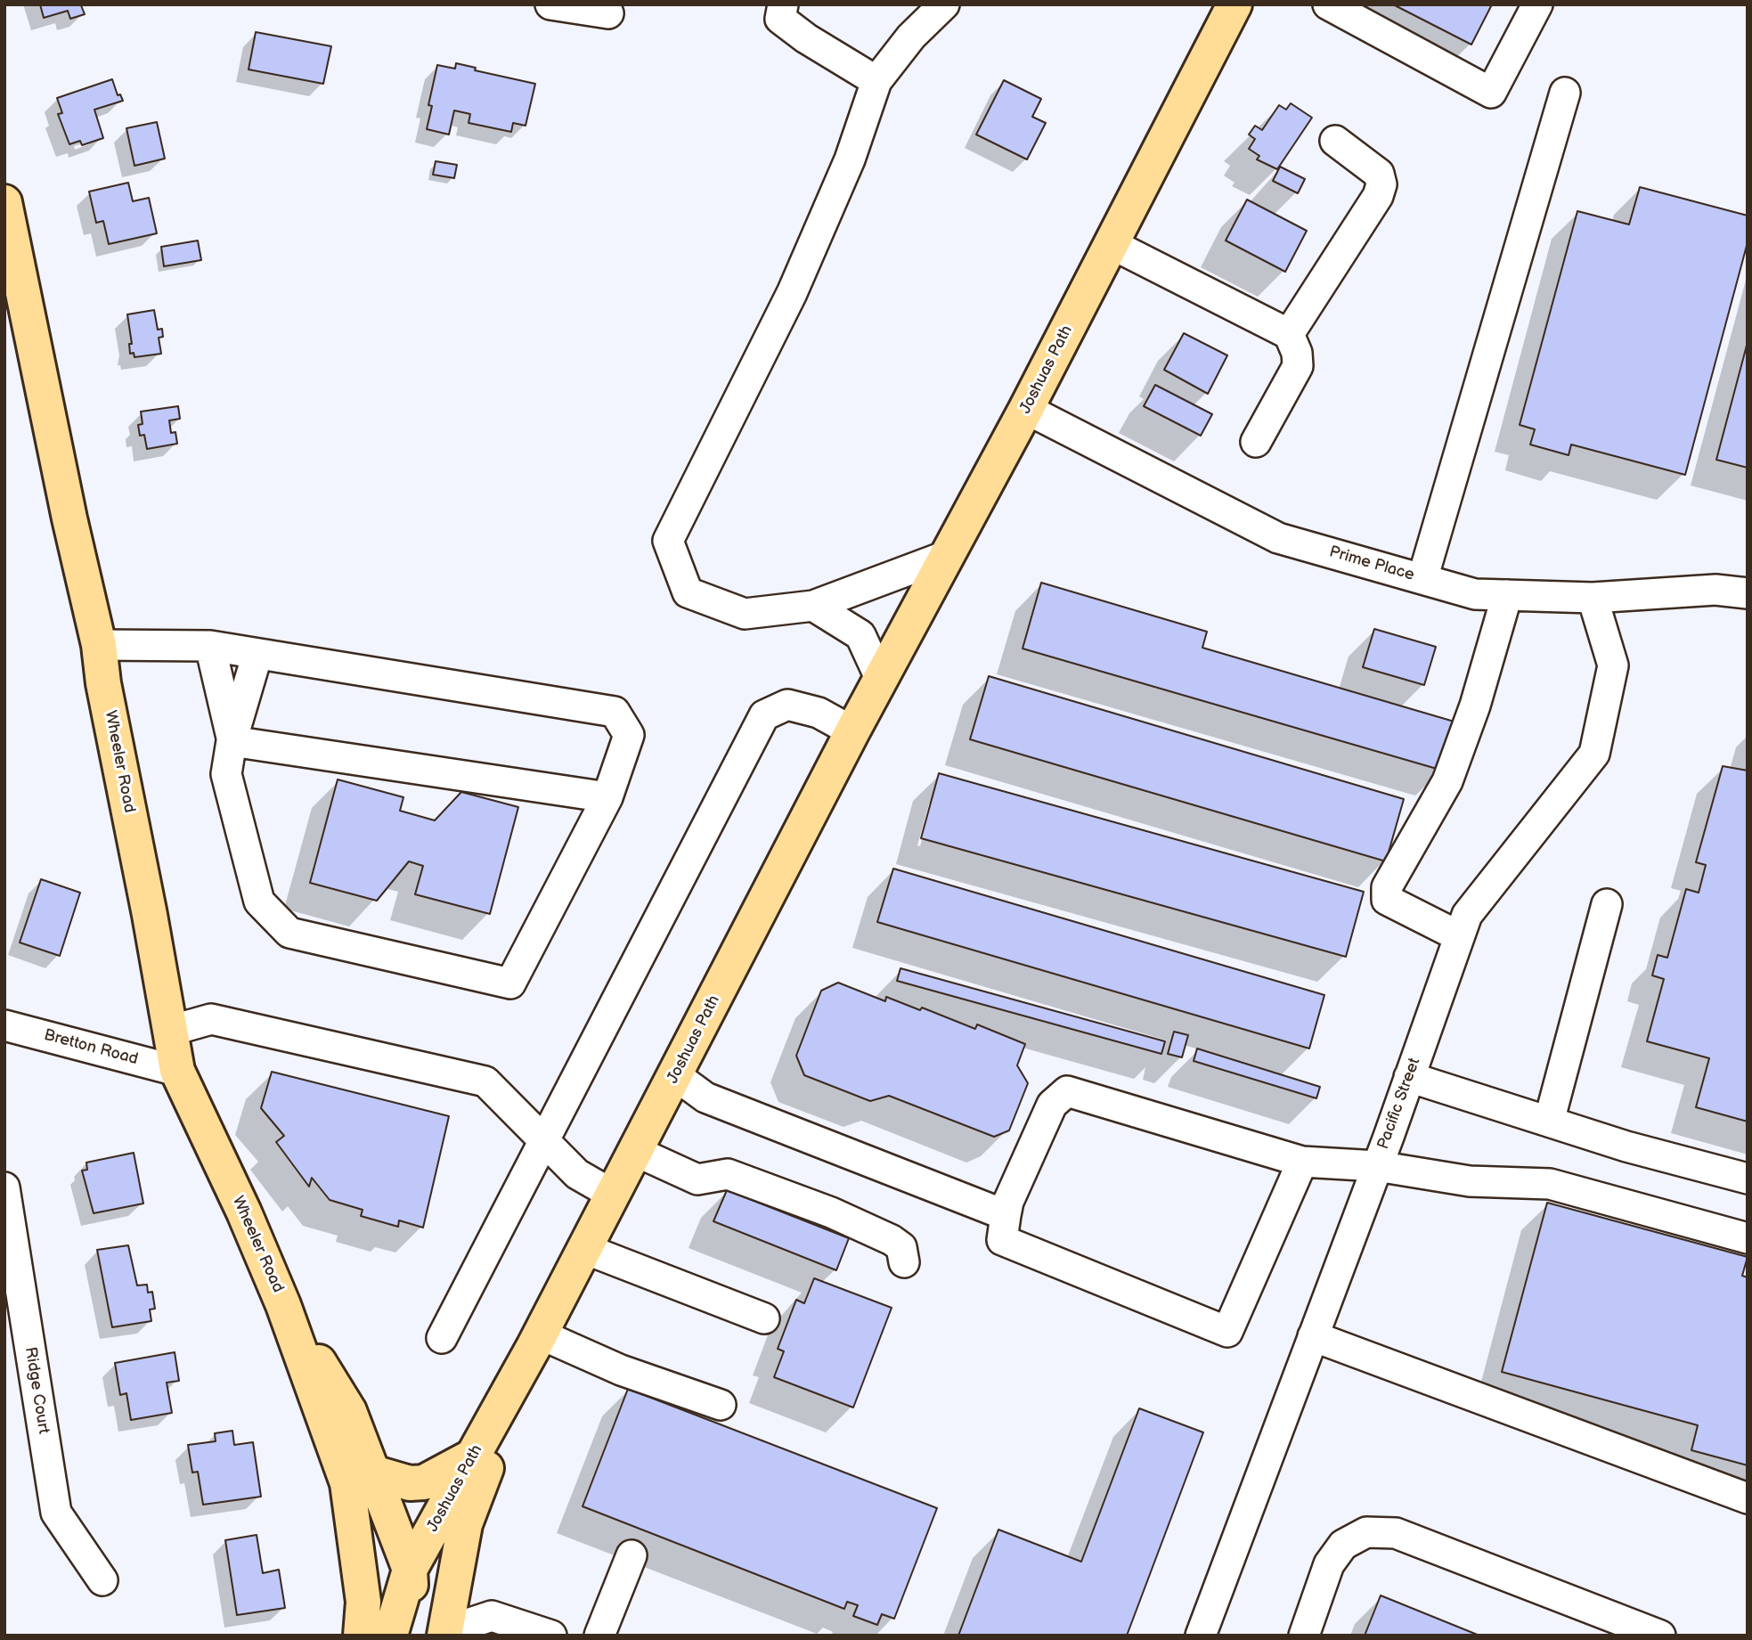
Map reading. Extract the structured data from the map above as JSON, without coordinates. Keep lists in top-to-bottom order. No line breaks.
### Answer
{"streets":{"main road":["Joshuas Path","Wheeler Road"],"street":["Prime Place","Bretton Road","Pacific Street","Ridge Court"]},"crossings":[["Joshuas Path","Prime Place"],["Joshuas Path","Wheeler Road"],["Prime Place","Pacific Street"],["Wheeler Road","Bretton Road"]]}
